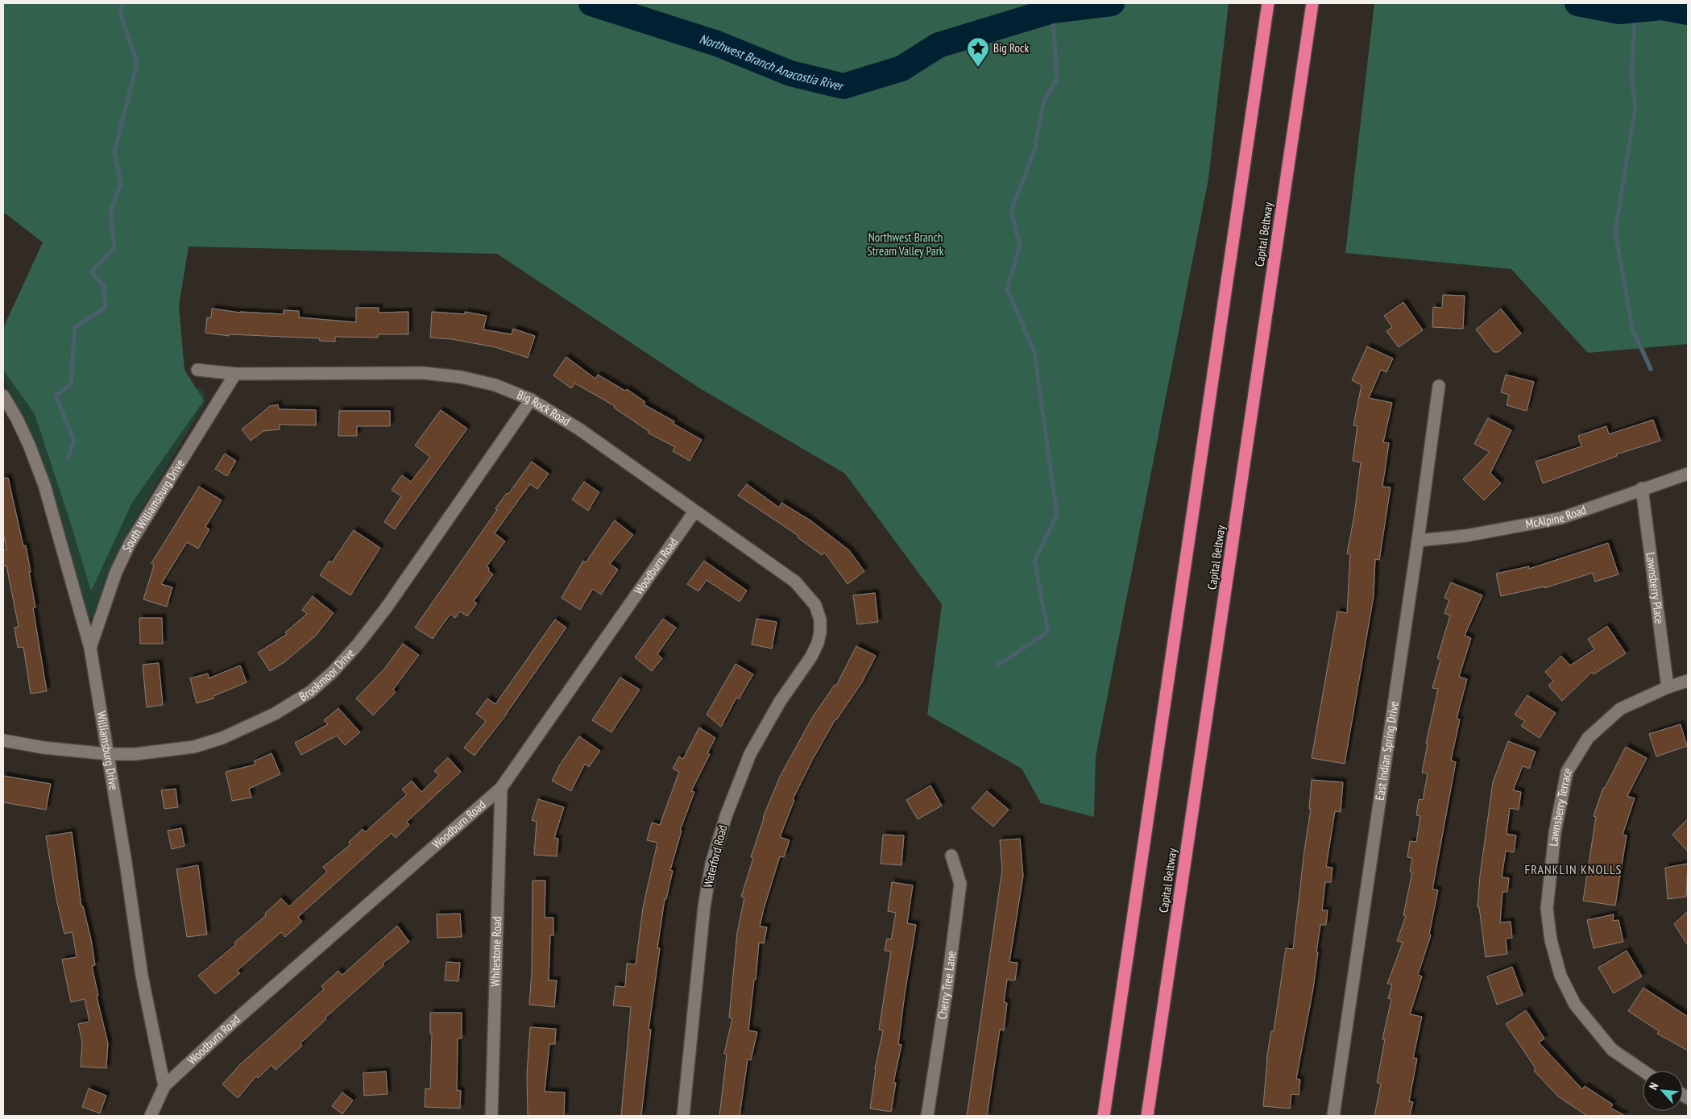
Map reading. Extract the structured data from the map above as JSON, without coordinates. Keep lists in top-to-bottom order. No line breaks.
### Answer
{"streets":{"highway":["Capital Beltway"],"street":["Big Rock Road","South Williamsburg Drive","McAlpine Road","Woodburn Road","Lawnsberry Place","Brookmoor Drive","Williamsburg Drive","East Indian Spring Drive","Lawnsberry Terrace","Waterford Road","Whitestone Road","Cherry Tree Lane"]},"crossings":[["Big Rock Road","South Williamsburg Drive"],["Big Rock Road","Woodburn Road"],["Big Rock Road","Brookmoor Drive"],["Big Rock Road","Waterford Road"],["South Williamsburg Drive","Williamsburg Drive"],["McAlpine Road","Lawnsberry Place"],["McAlpine Road","East Indian Spring Drive"],["Woodburn Road","Williamsburg Drive"],["Woodburn Road","Whitestone Road"],["Lawnsberry Place","Lawnsberry Terrace"],["Brookmoor Drive","Williamsburg Drive"]],"districts":["FRANKLIN KNOLLS"],"water":["Northwest Branch Anacostia River"],"parks":["Northwest Branch Stream Valley Park"],"places":{"place":["Big Rock"]},"north":"top left"}
